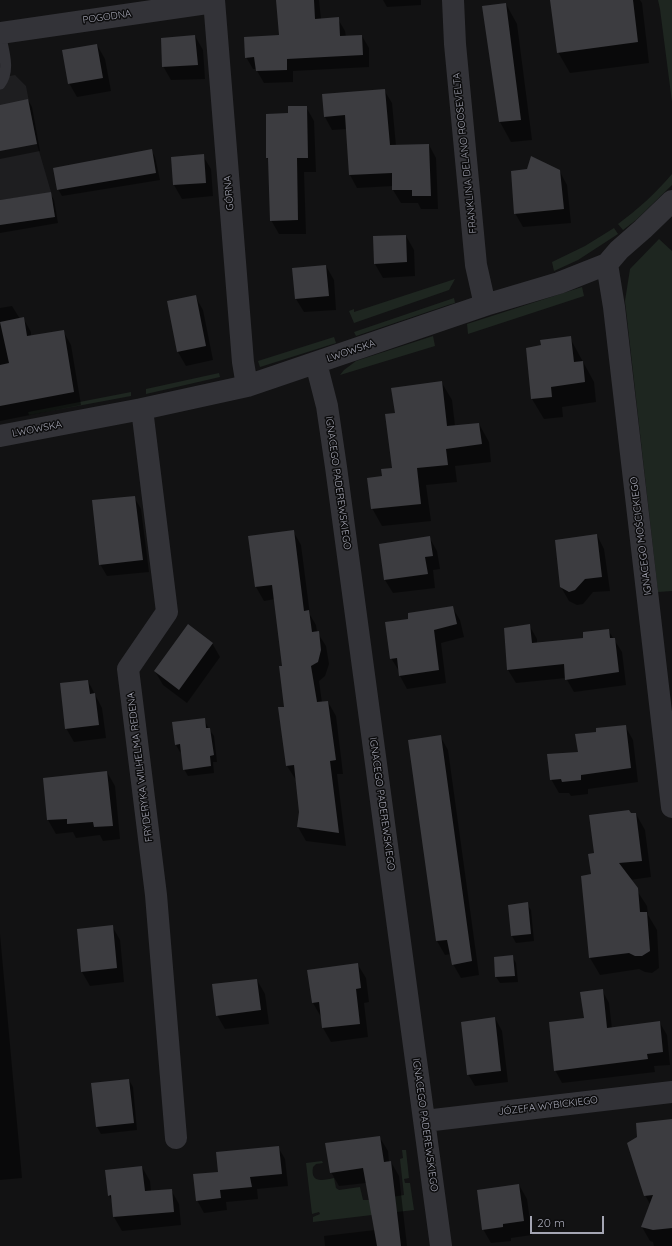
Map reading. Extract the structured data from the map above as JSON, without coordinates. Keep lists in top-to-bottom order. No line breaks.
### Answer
{"streets":{"street":["POGODNA","FRANKLINA DELANO ROOSEVELTA","GÓRNA","LWOWSKA","IGNACEGO PADEREWSKIEGO","IGNACEGO MOŚCICKIEGO","FRYDERYKA WILHELMA REDENA","JÓZEFA WYBICKIEGO"]},"crossings":[["POGODNA","GÓRNA"],["FRANKLINA DELANO ROOSEVELTA","LWOWSKA"],["GÓRNA","LWOWSKA"],["LWOWSKA","IGNACEGO PADEREWSKIEGO"],["LWOWSKA","IGNACEGO MOŚCICKIEGO"],["LWOWSKA","FRYDERYKA WILHELMA REDENA"],["IGNACEGO PADEREWSKIEGO","JÓZEFA WYBICKIEGO"]],"scale_bar":"20 m"}
